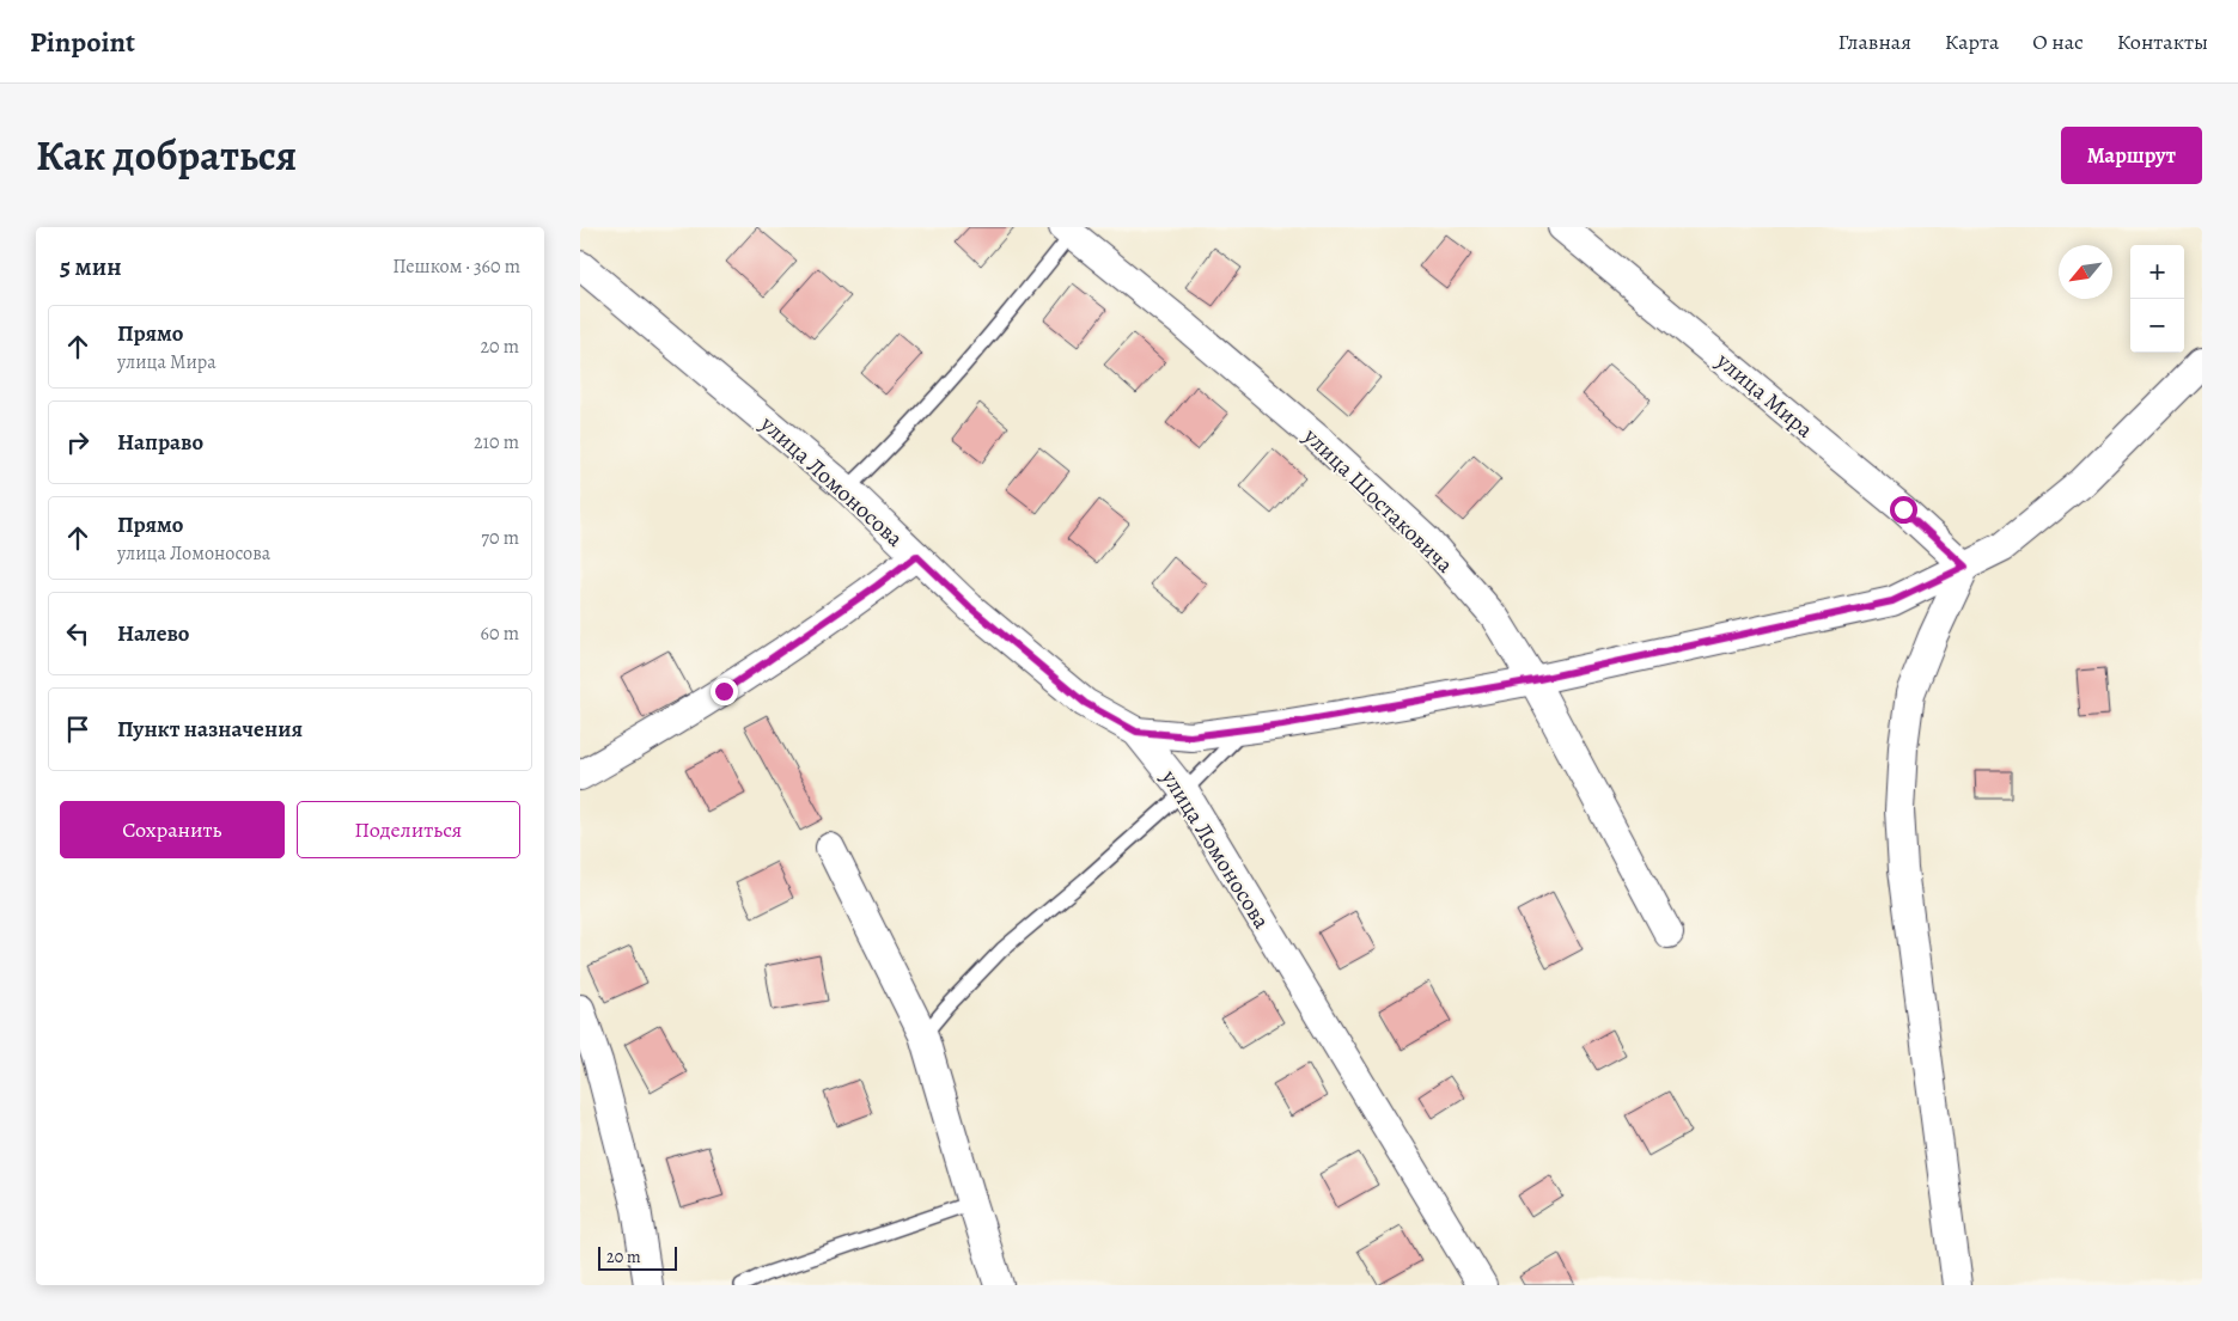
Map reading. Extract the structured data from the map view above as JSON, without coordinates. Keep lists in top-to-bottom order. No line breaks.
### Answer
{"streets":{"street":["улица Мира","улица Ломоносова","улица Шостаковича"]},"scale_bar":"20 m","north":"bottom left","page":{"header":"Pinpoint","nav":["Главная","Карта","О нас","Контакты"],"title":"Как добраться","buttons":["Маршрут",["Сохранить","Поделиться"]],"heading":["5 мин","Пешком · 360 m"],"map_buttons":["+","−"],"list":[["Прямо","улица Мира","20 m"],["Направо","210 m"],["Прямо","улица Ломоносова","70 m"],["Налево","60 m"],"Пункт назначения"],"scale":"20 m"}}
